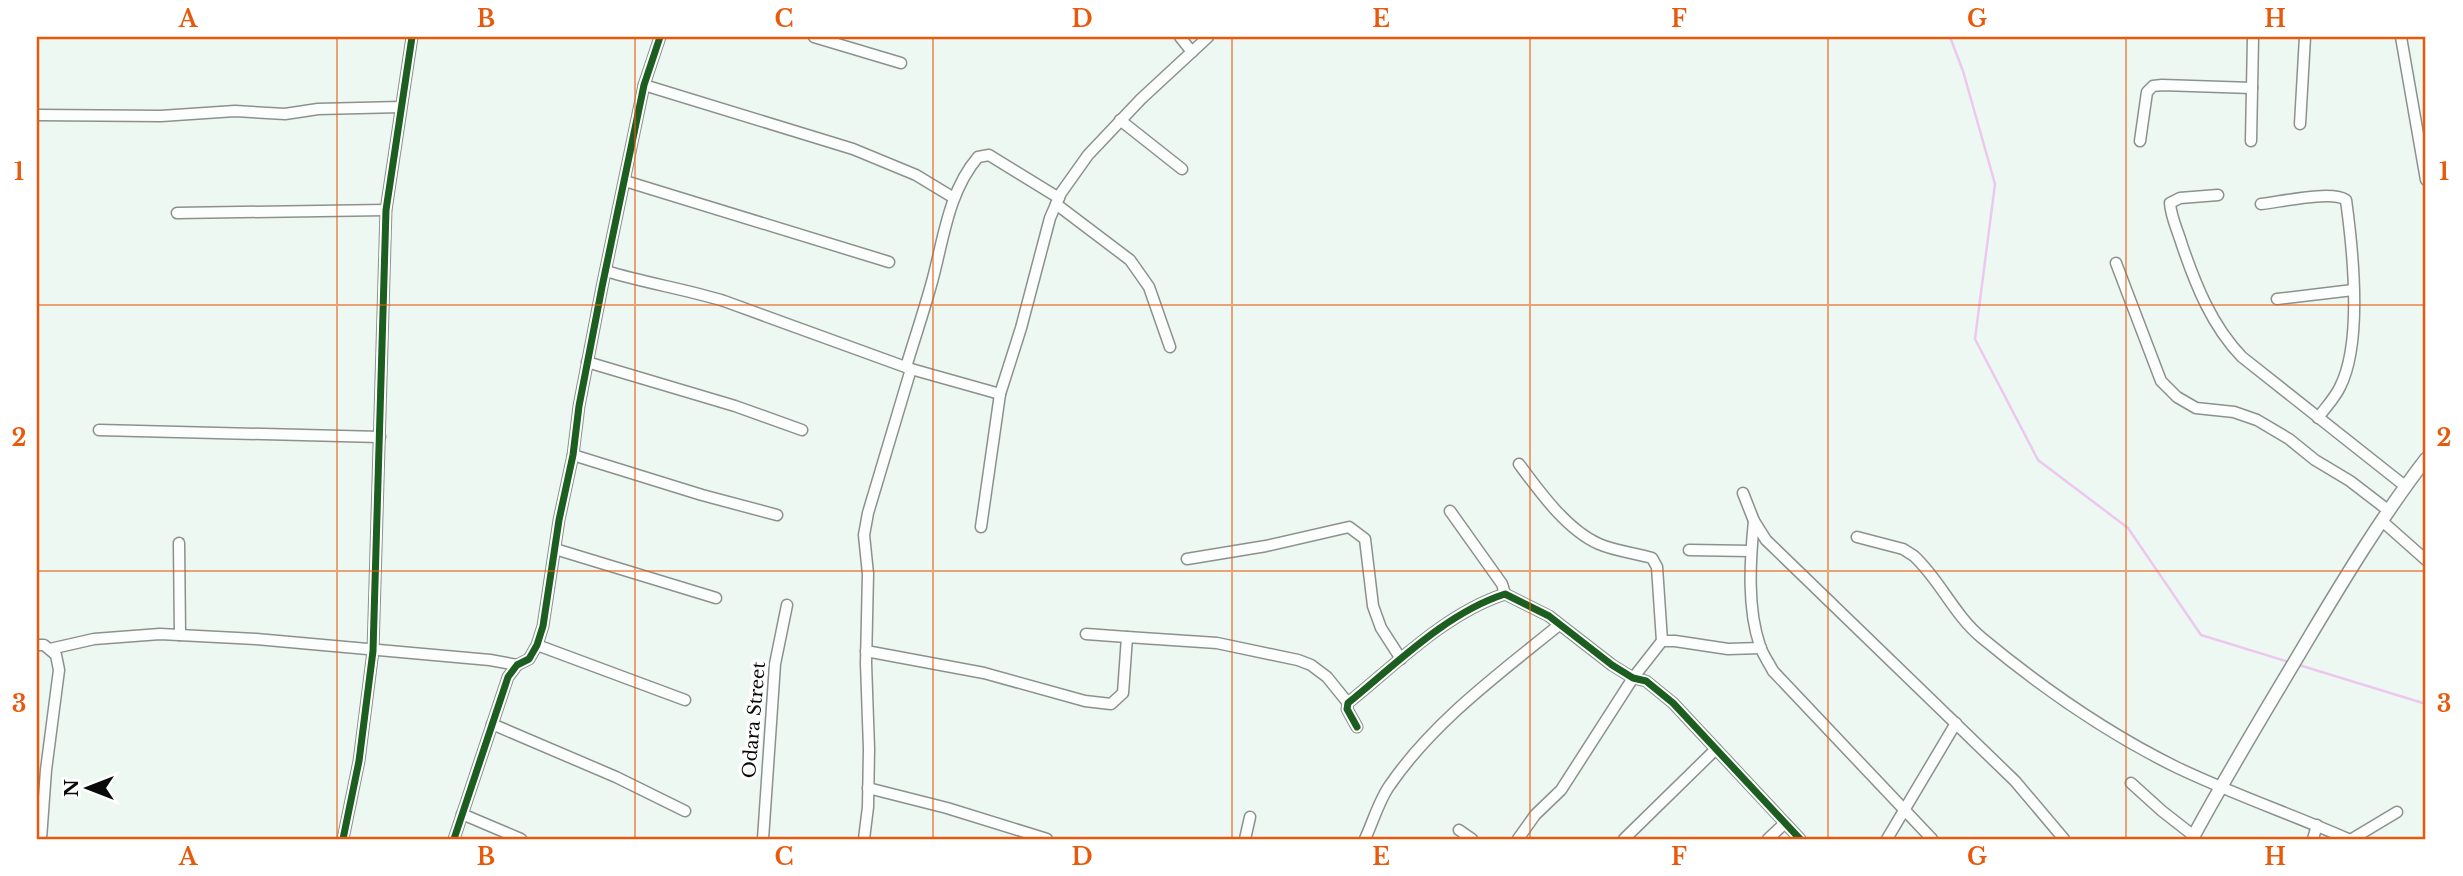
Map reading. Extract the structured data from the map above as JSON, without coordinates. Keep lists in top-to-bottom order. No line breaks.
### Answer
{"streets":{"street":["Odara Street"]},"north":"left","grid":{"columns":["A","B","C","D","E","F","G","H"],"rows":["1","2","3"]}}
